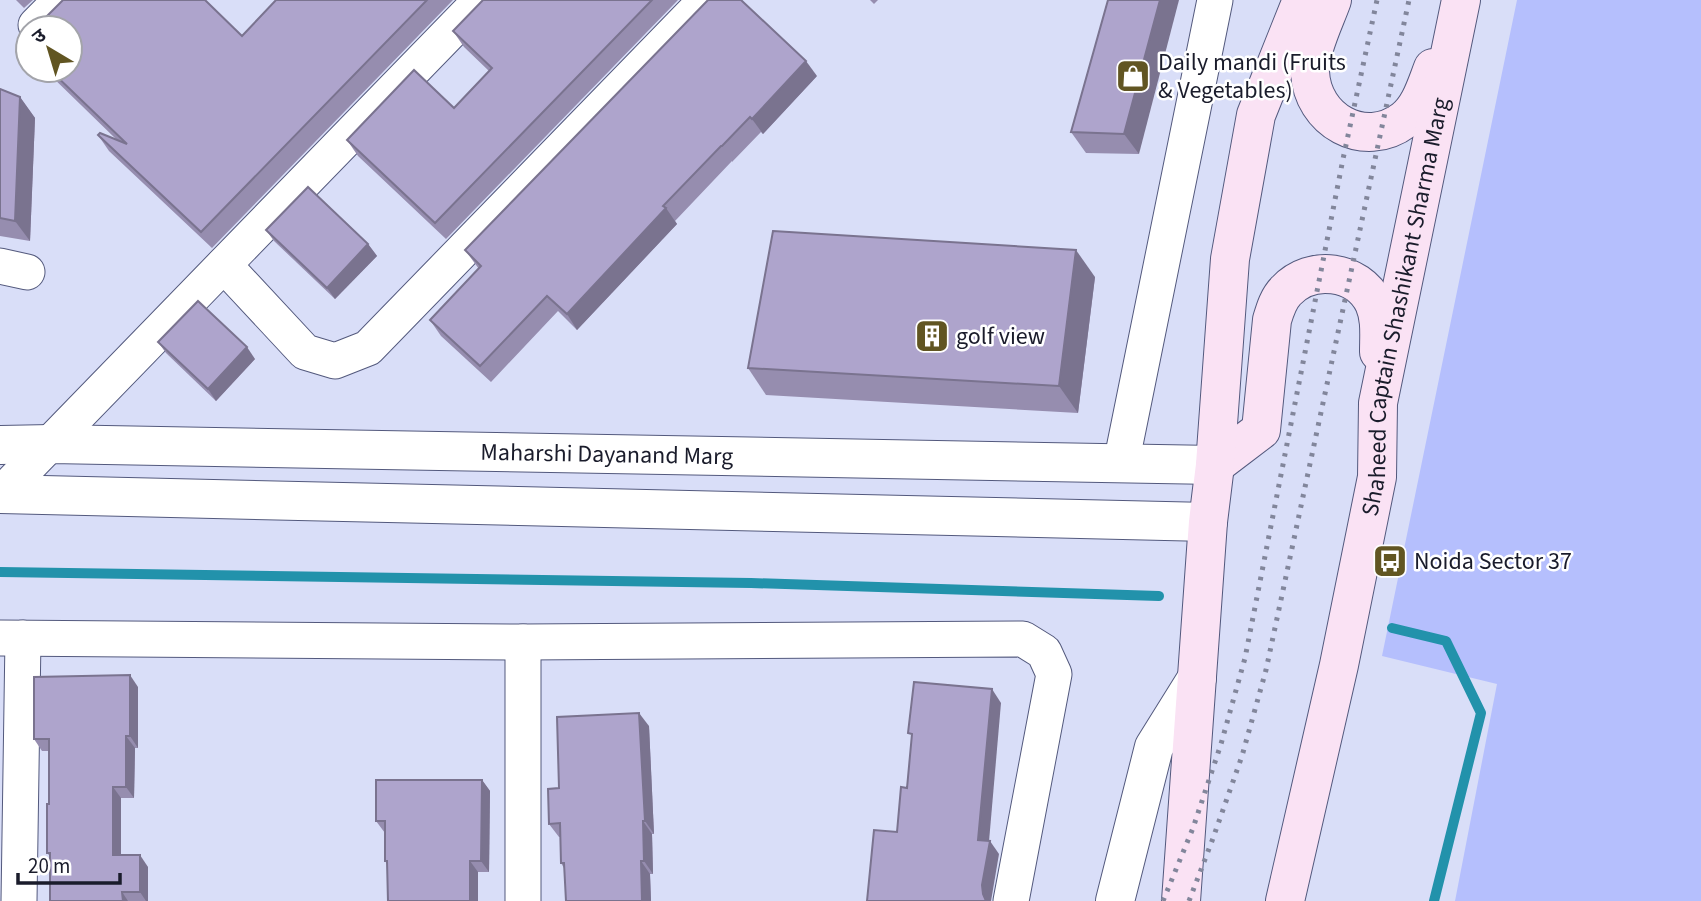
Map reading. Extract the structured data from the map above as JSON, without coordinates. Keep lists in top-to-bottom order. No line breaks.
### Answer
{"streets":{"main road":["Shaheed Captain Shashikant Sharma Marg"],"street":["Maharshi Dayanand Marg"]},"places":{"shop":["Daily mandi (Fruits & Vegetables)"],"building":["golf view"],"bus stop":["Noida Sector 37"]},"scale_bar":"20 m","north":"top left"}
